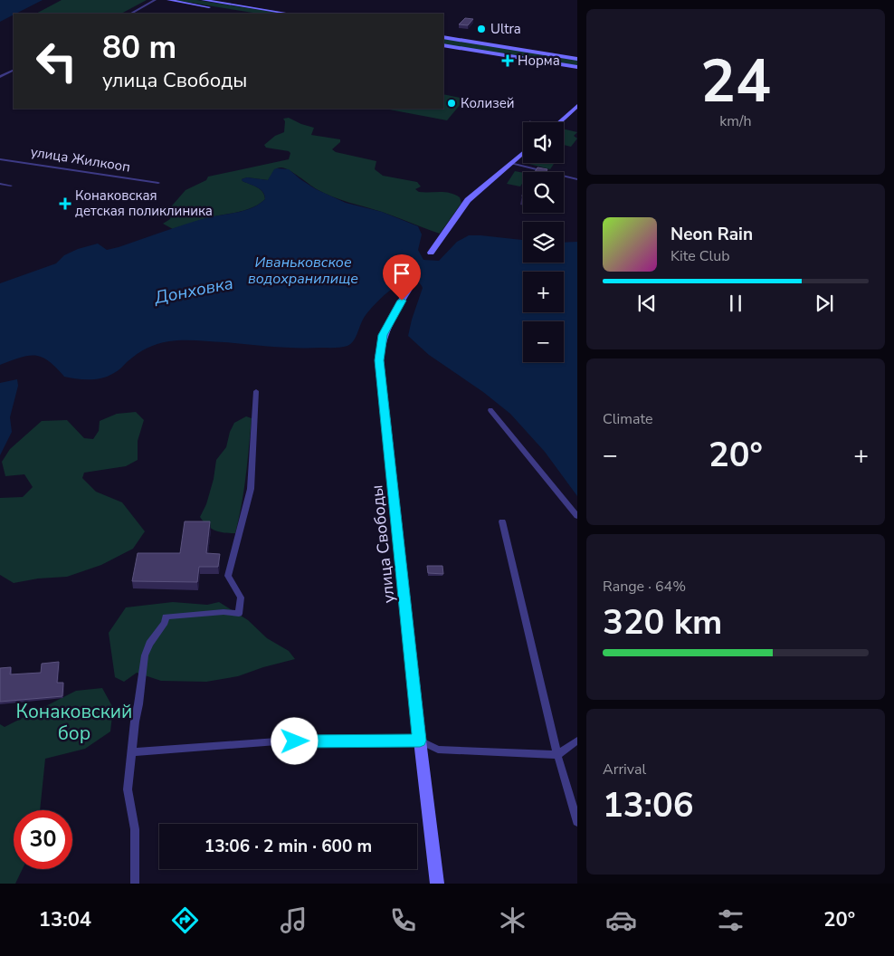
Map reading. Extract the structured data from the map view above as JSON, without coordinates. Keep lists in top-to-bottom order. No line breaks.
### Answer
{"streets":{"main road":["улица Свободы"],"street":["улица Жилкооп"]},"water":["Иваньковское водохранилище","Донховка"],"parks":["Конаковский бор"],"places":{"other":["Ultra","Колизей"],"health":["Норма","Конаковская детская поликлиника"]},"page":{"tile":[["24","km/h"],"Climate",["Range · 64%","320 km"],["Arrival","13:06"]],"turn":["80 m","улица Свободы"],"map_buttons":["+","−"],"song":["Neon Rain","Kite Club"],"heat":["−","20°","+"],"limit":"30","trip":"13:06 · 2 min · 600 m","tabs":["13:04","20°"]}}
